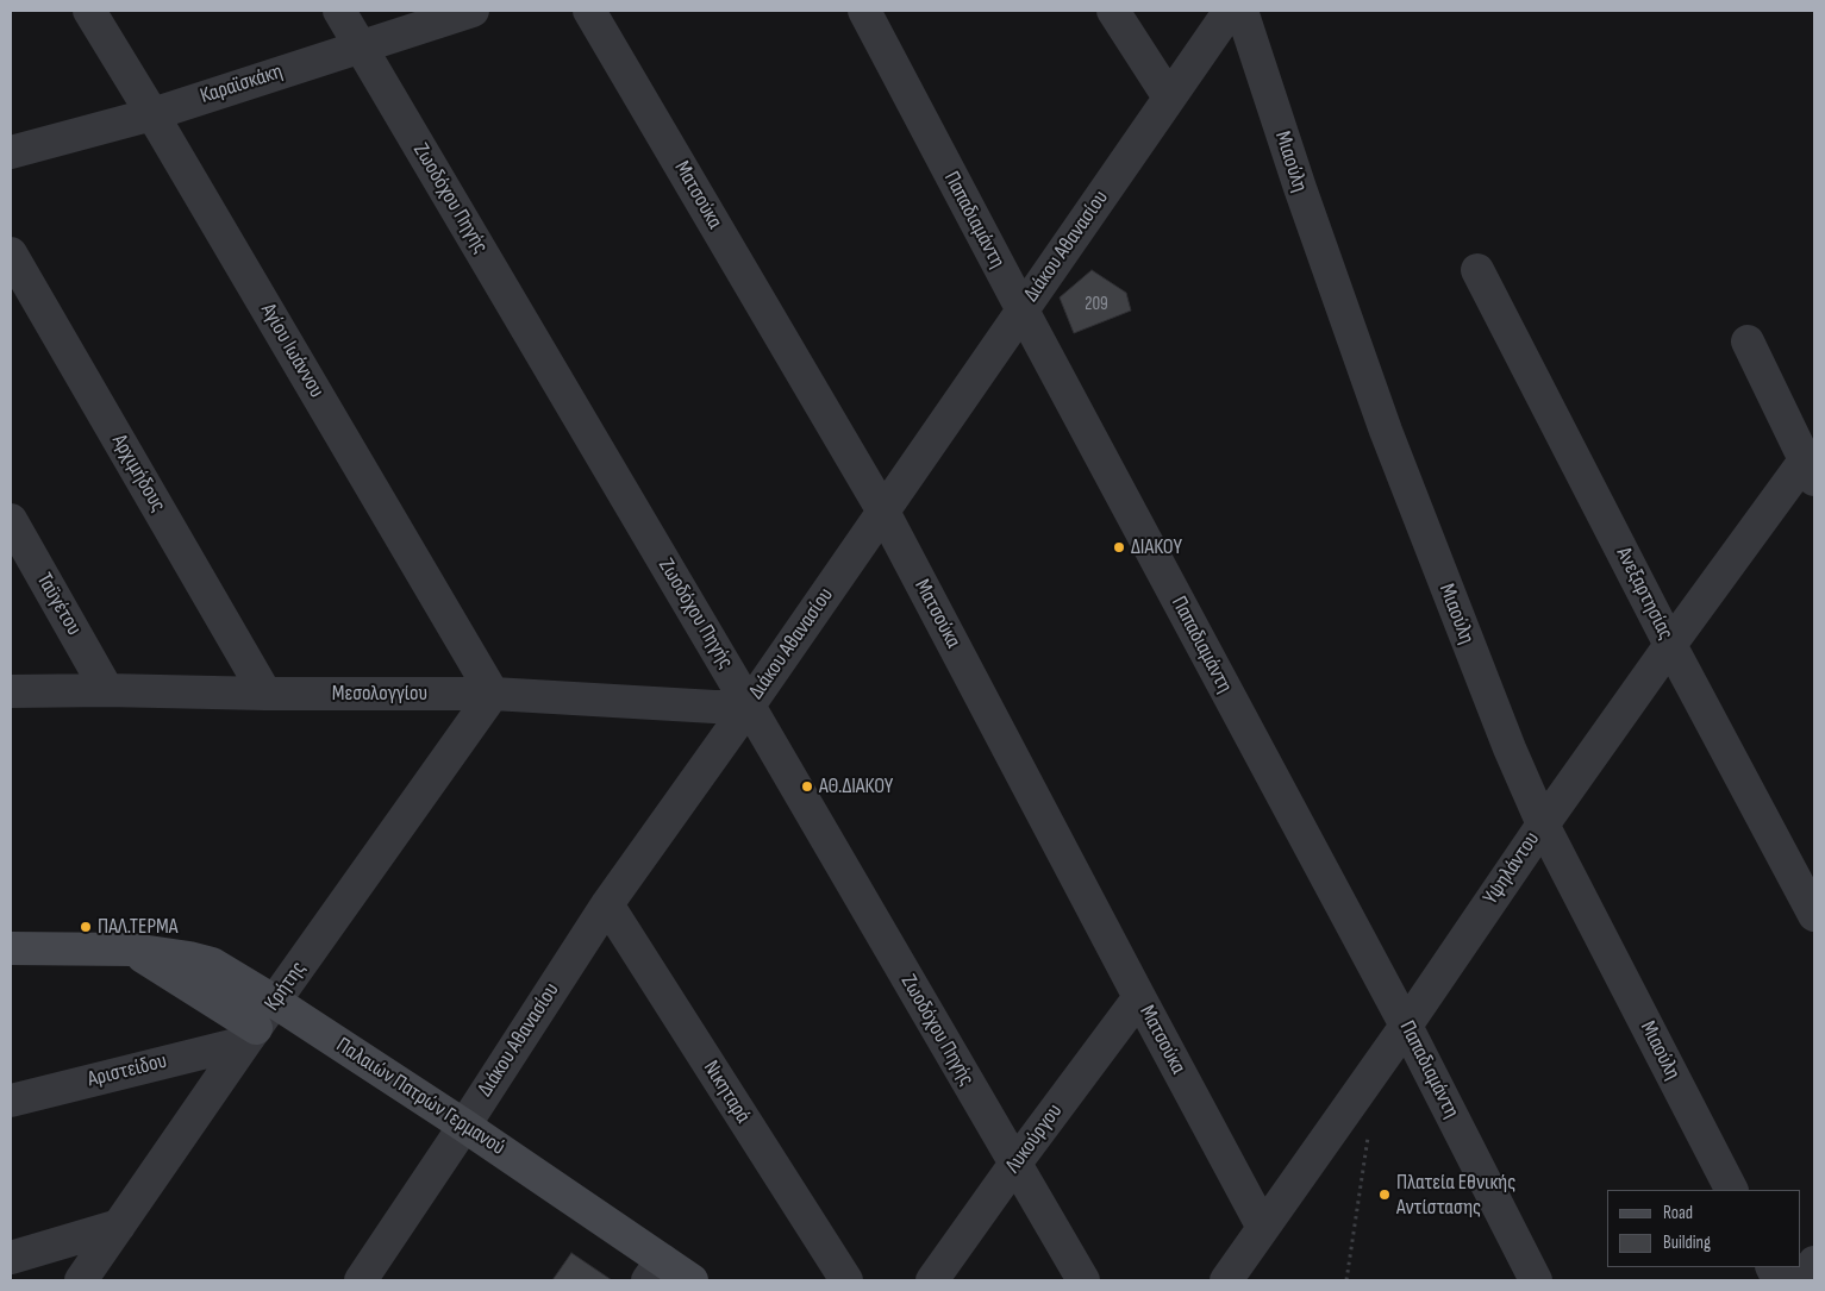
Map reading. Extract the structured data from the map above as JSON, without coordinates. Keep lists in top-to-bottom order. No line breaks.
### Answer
{"streets":{"street":["Καραϊσκάκη","Μιαούλη","Ματσούκα","Ζωοδόχου Πηγής","Παπαδιαμάντη","Διάκου Αθανασίου","Αγίου Ιωάννου","Αρχιμήδους","Ανεξαρτησίας","Ταϋγέτου","Μεσολογγίου","Υψηλάντου","Κρήτης","Αριστείδου","Νικηταρά","Παλαιών Πατρών Γερμανού","Λυκούργου"]},"crossings":[["Καραϊσκάκη","Ζωοδόχου Πηγής"],["Καραϊσκάκη","Αγίου Ιωάννου"],["Μιαούλη","Υψηλάντου"],["Ματσούκα","Διάκου Αθανασίου"],["Ματσούκα","Υψηλάντου"],["Ματσούκα","Λυκούργου"],["Ζωοδόχου Πηγής","Διάκου Αθανασίου"],["Ζωοδόχου Πηγής","Μεσολογγίου"],["Ζωοδόχου Πηγής","Λυκούργου"],["Παπαδιαμάντη","Διάκου Αθανασίου"],["Παπαδιαμάντη","Υψηλάντου"],["Διάκου Αθανασίου","Μεσολογγίου"],["Διάκου Αθανασίου","Νικηταρά"],["Διάκου Αθανασίου","Παλαιών Πατρών Γερμανού"],["Αγίου Ιωάννου","Μεσολογγίου"],["Αγίου Ιωάννου","Κρήτης"],["Αρχιμήδους","Μεσολογγίου"],["Ανεξαρτησίας","Υψηλάντου"],["Ταϋγέτου","Μεσολογγίου"],["Μεσολογγίου","Κρήτης"],["Κρήτης","Αριστείδου"],["Κρήτης","Παλαιών Πατρών Γερμανού"]],"places":["ΔΙΑΚΟΥ","ΑΘ.ΔΙΑΚΟΥ","ΠΑΛ.ΤΕΡΜΑ","Πλατεία Εθνικής Αντίστασης"],"house_numbers":["209"],"legend":["Road","Building"]}
